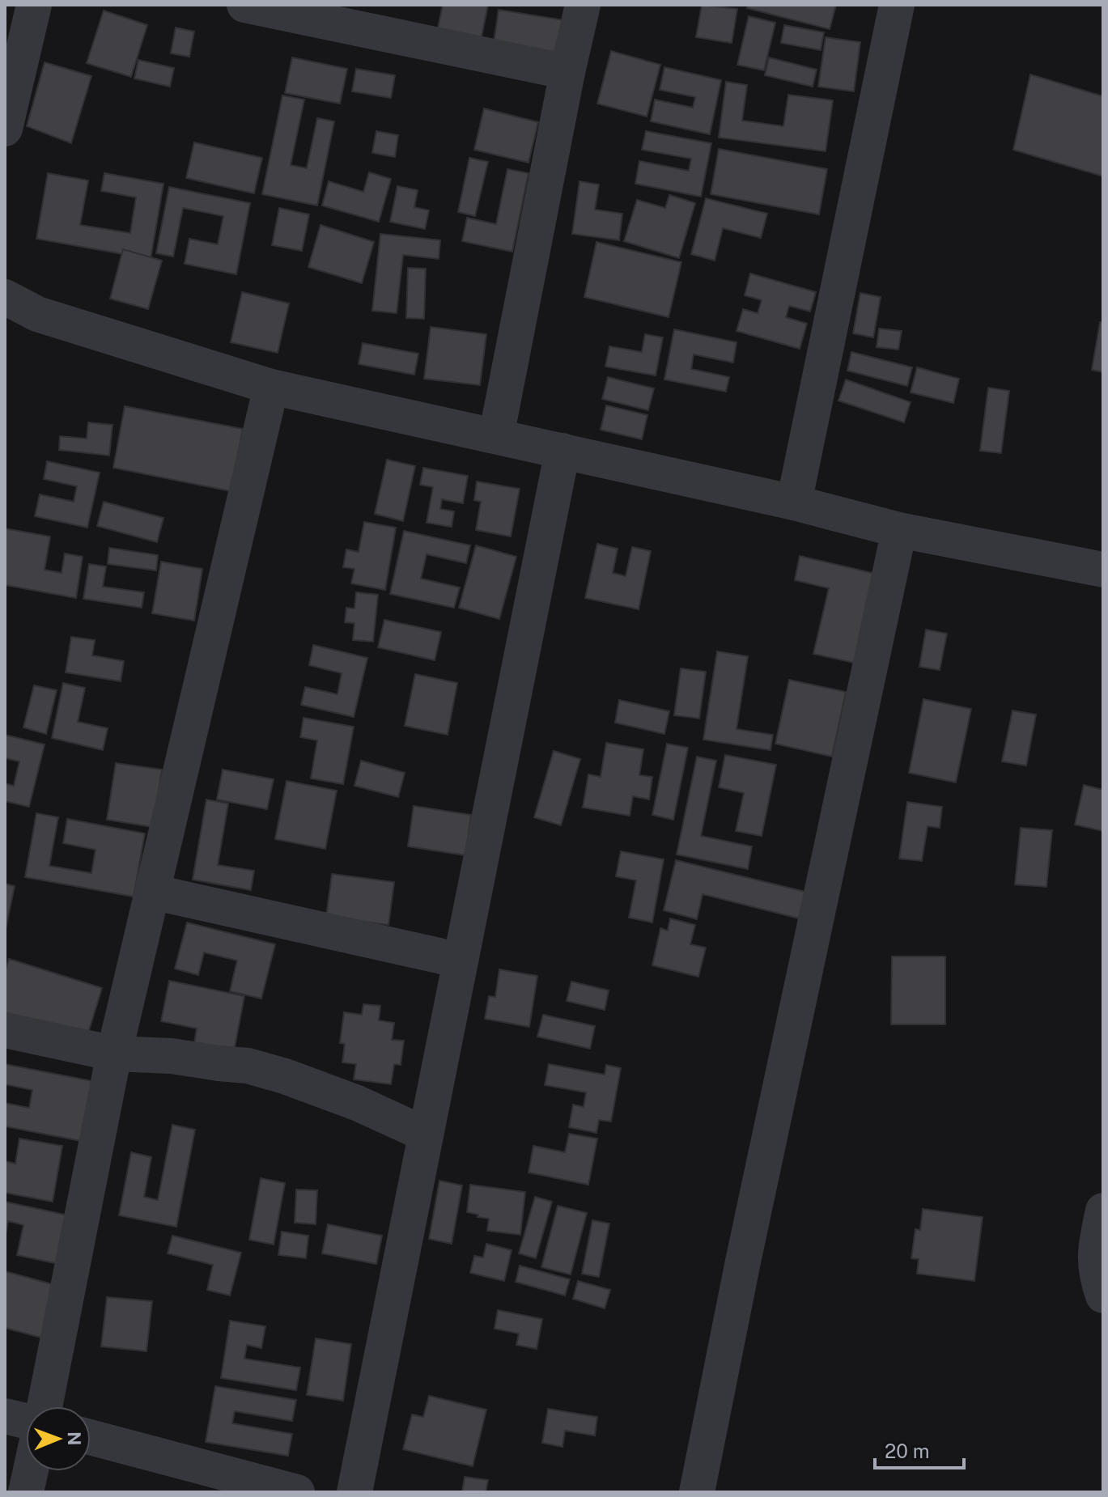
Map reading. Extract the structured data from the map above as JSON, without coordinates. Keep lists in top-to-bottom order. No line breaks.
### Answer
{"scale_bar":"20 m","north":"right"}
